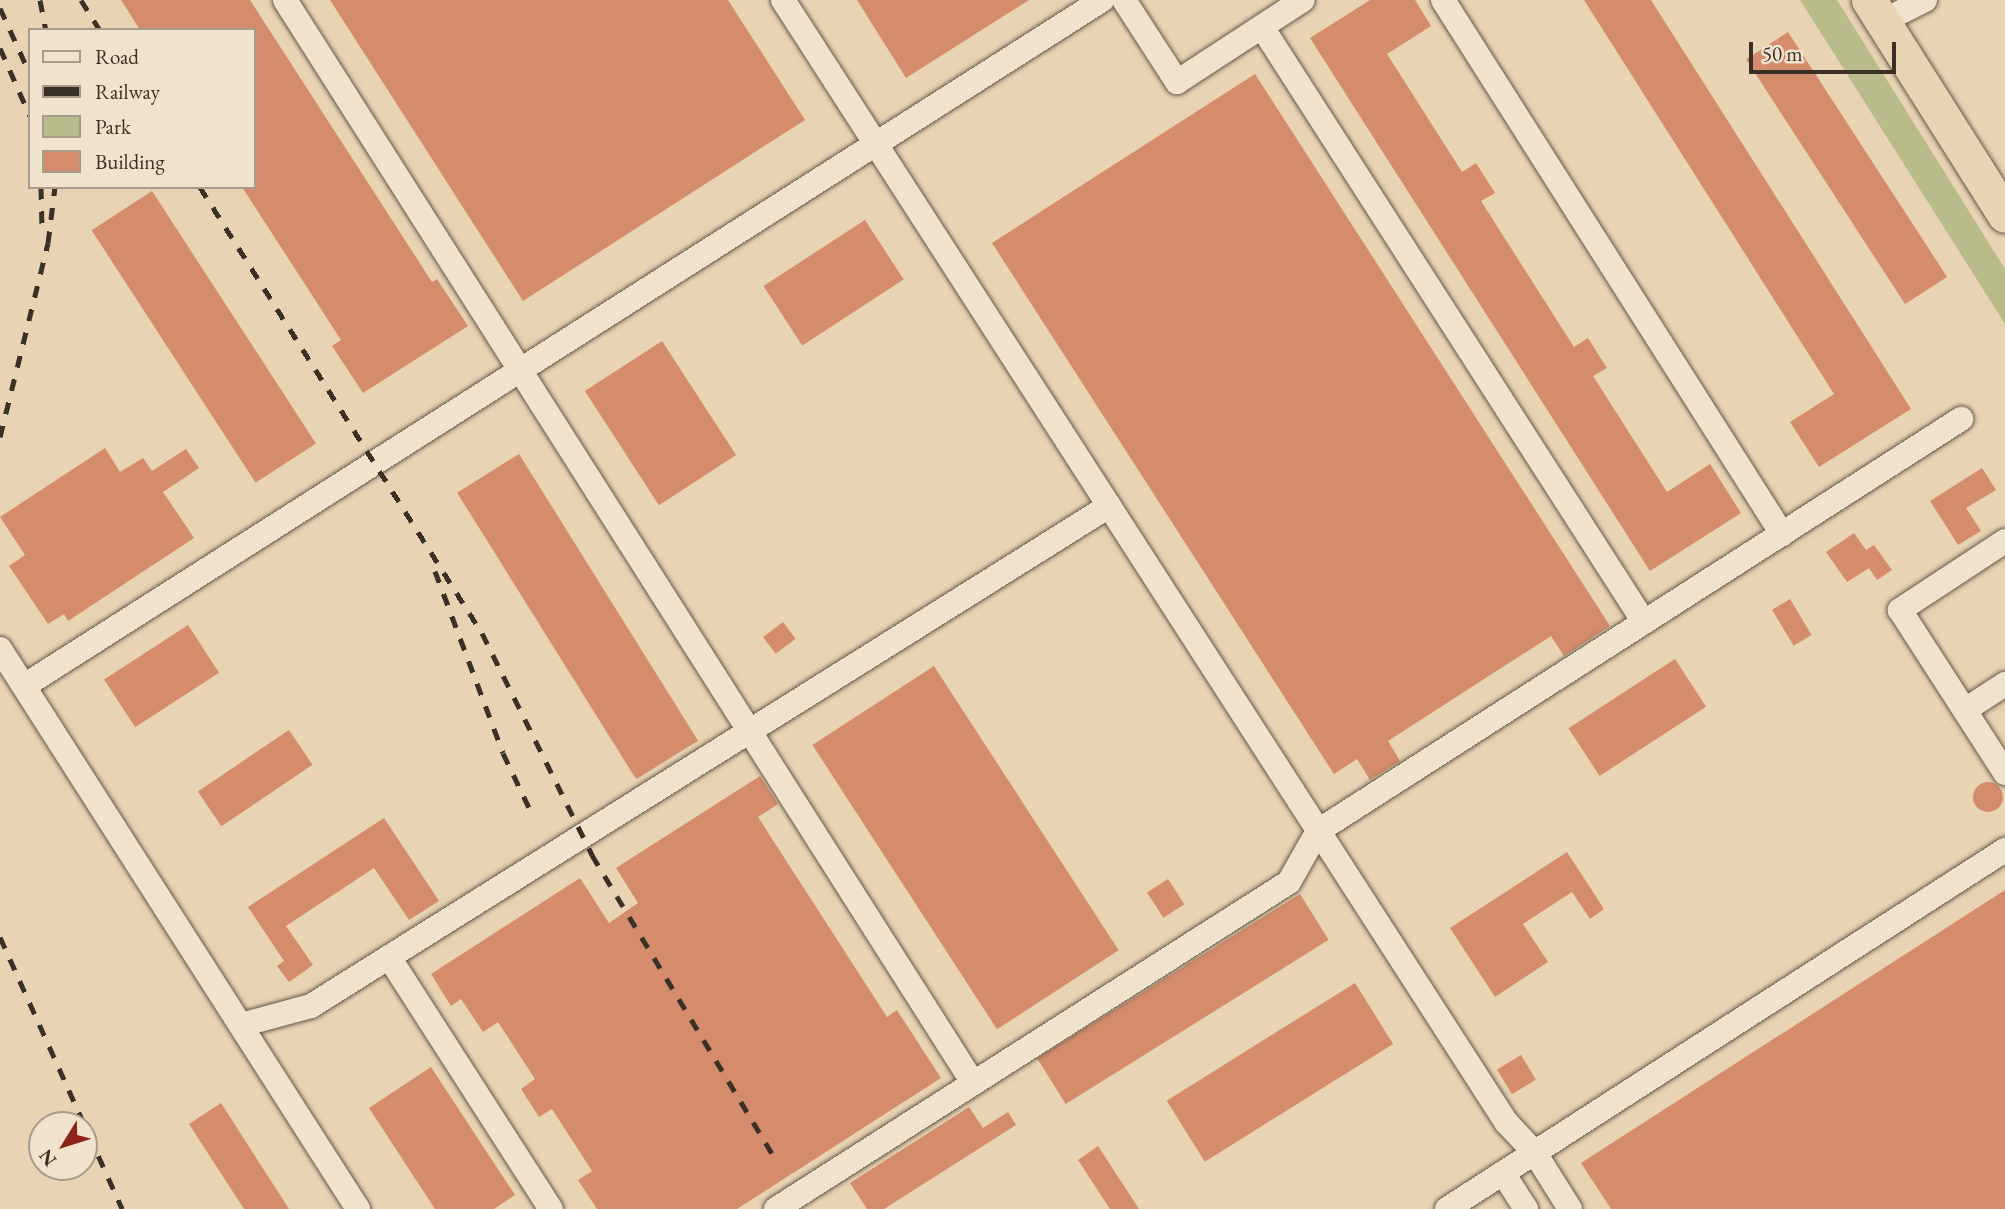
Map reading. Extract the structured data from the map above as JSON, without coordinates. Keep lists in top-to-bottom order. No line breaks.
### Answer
{"legend":["Road","Railway","Park","Building"],"scale_bar":"50 m","north":"bottom left"}
